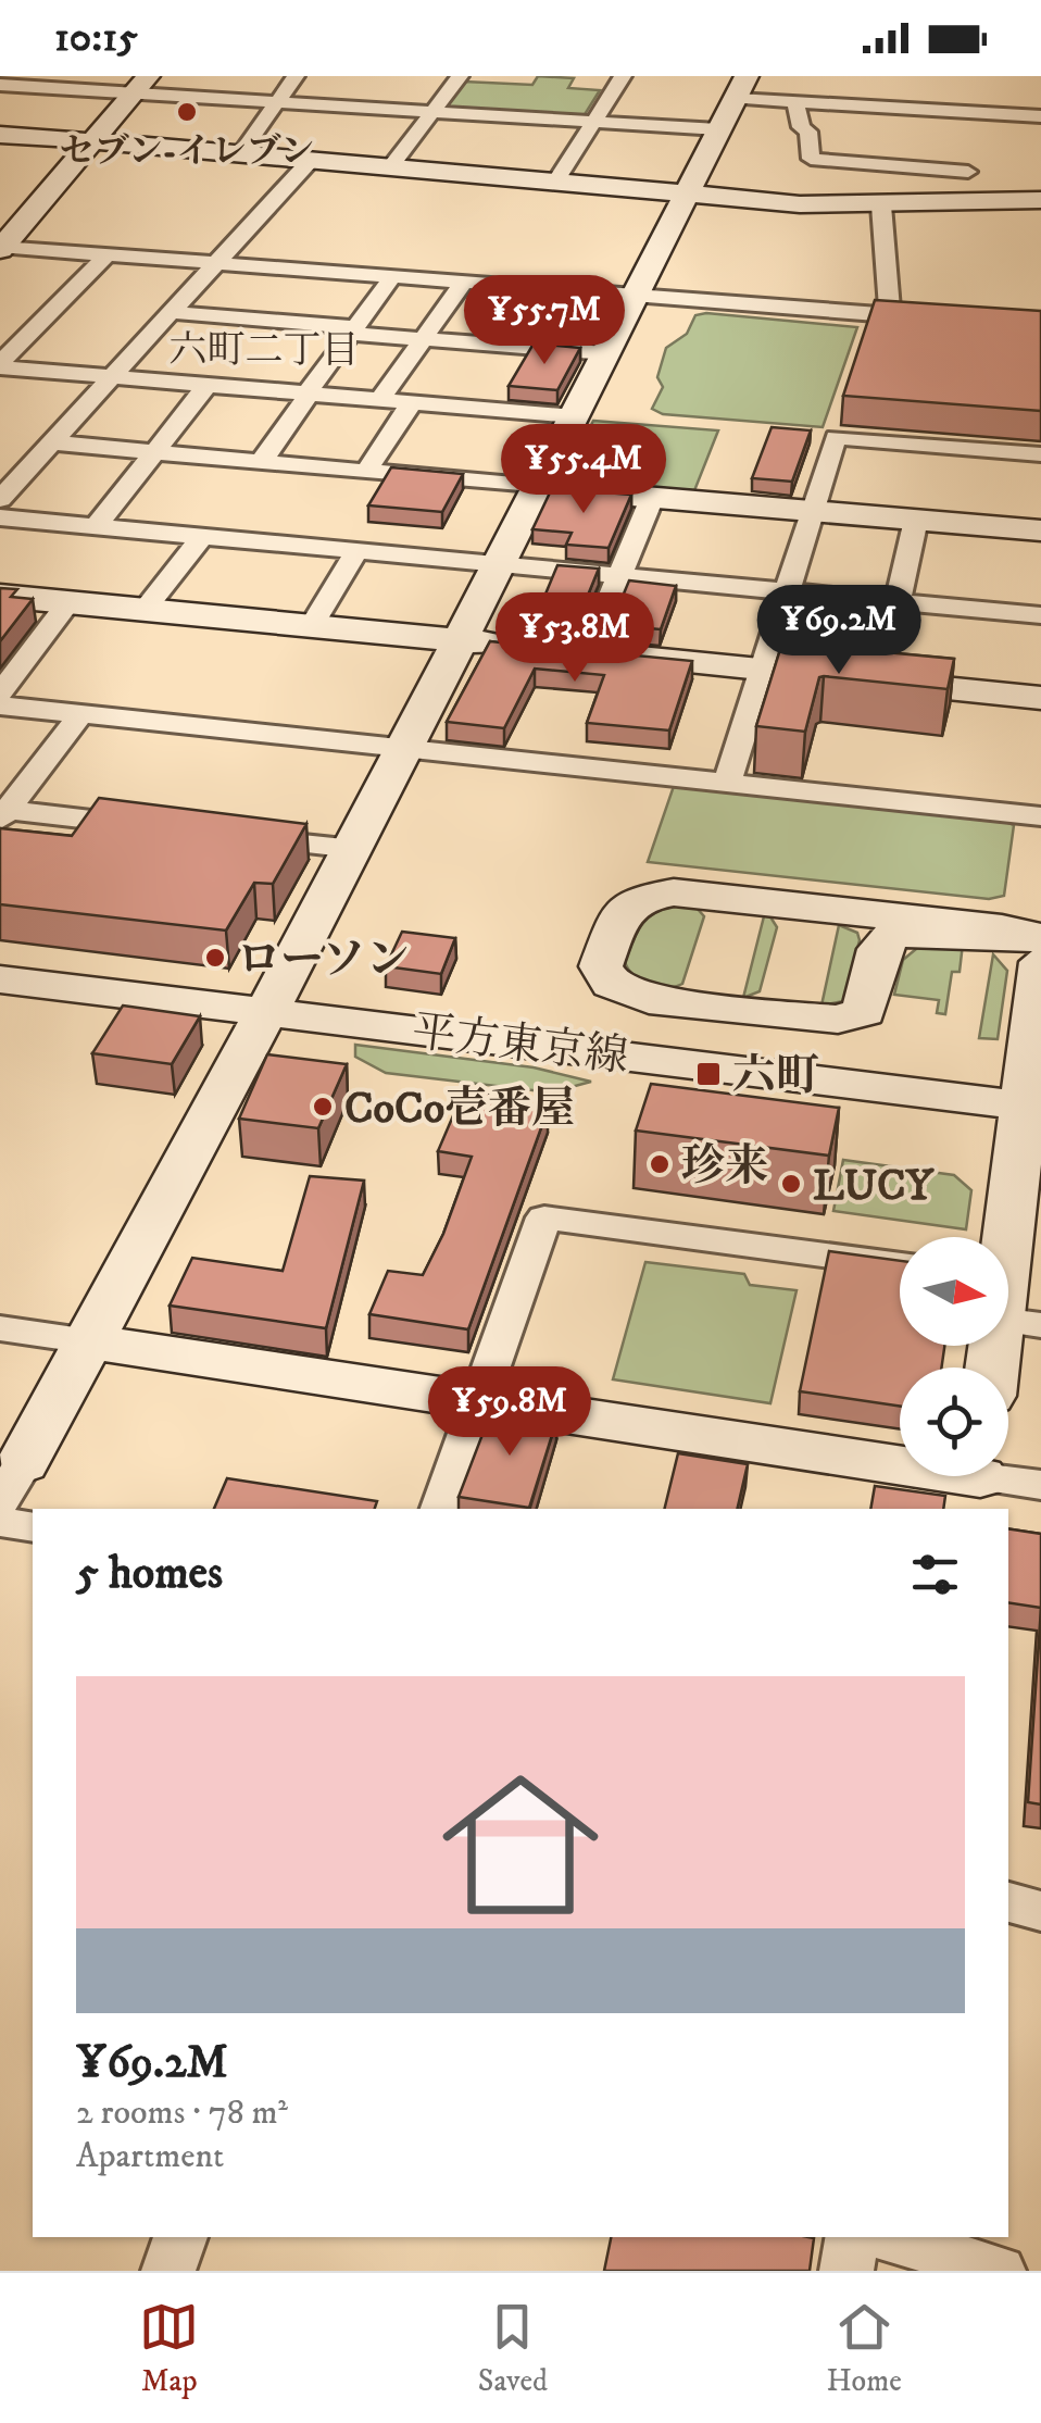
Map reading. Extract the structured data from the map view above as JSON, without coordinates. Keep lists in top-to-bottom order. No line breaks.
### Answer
{"streets":{"street":["平方東京線"]},"districts":["六町二丁目"],"places":{"other":["セブン-イレブン","ローソン","CoCo壱番屋","珍来","LUCY"],"transit":["六町"]},"north":"right","page":{"status":"10:15","price":["¥55.7M","¥55.4M","¥69.2M","¥53.8M","¥59.8M"],"heading":"5 homes","list":[{"name":"¥69.2M","note":"2 rooms · 78 m² · Apartment"}],"tabs":["Map","Saved","Home"]}}
